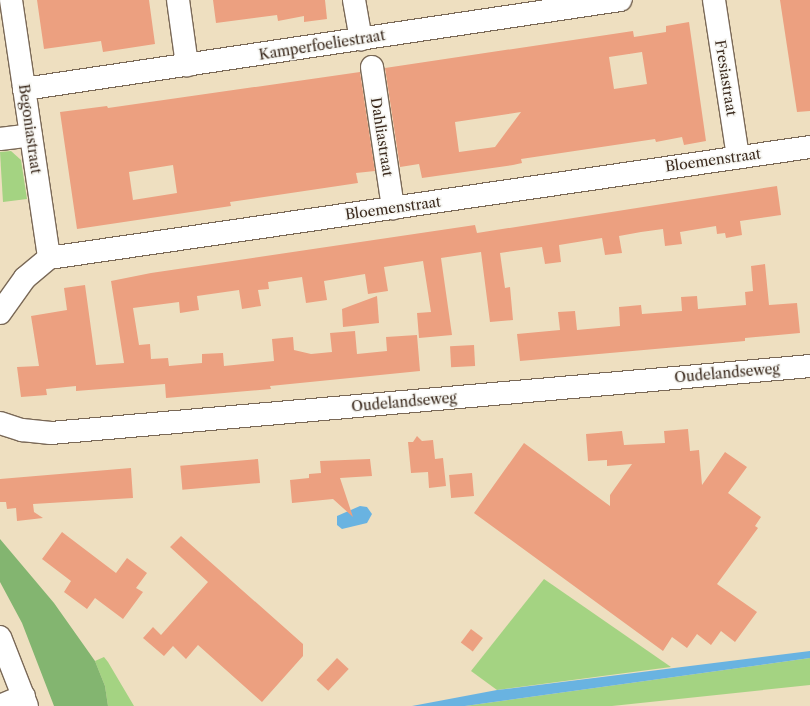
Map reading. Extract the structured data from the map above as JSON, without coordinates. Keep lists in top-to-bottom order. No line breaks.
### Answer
{"streets":{"street":["Kamperfoeliestraat","Fresiastraat","Begoniastraat","Dahliastraat","Bloemenstraat","Oudelandseweg"]},"crossings":[["Kamperfoeliestraat","Begoniastraat"],["Fresiastraat","Bloemenstraat"],["Begoniastraat","Bloemenstraat"],["Dahliastraat","Bloemenstraat"]]}
